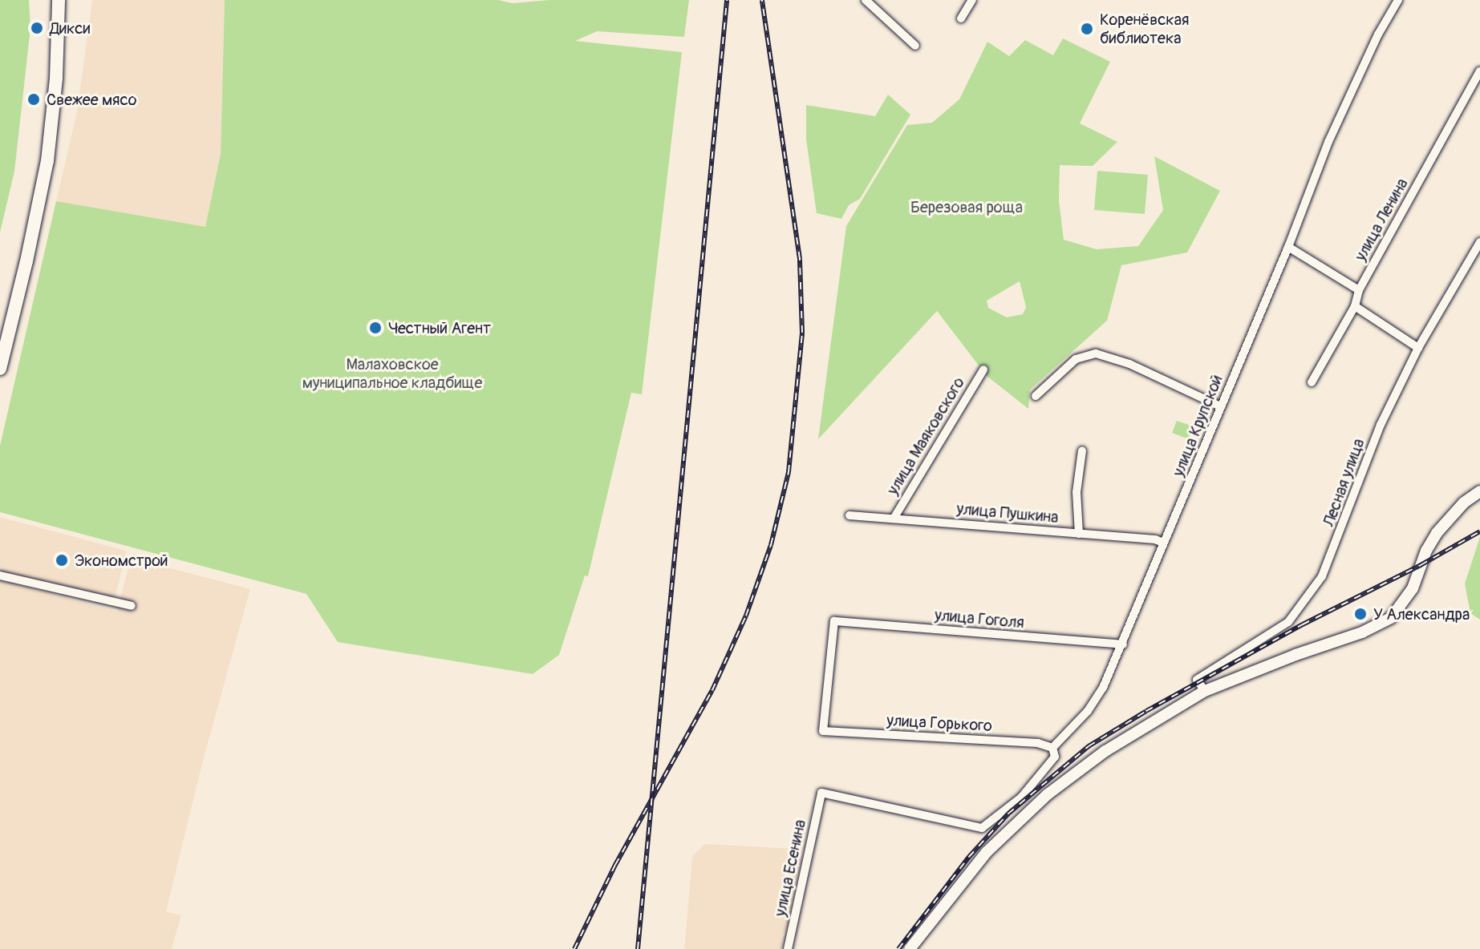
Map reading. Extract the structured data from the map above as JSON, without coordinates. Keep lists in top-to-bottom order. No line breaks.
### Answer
{"streets":{"street":["улица Ленина","улица Крупской","улица Маяковского","Лесная улица","улица Пушкина","улица Гоголя","улица Горького","улица Есенина"]},"crossings":[["улица Крупской","улица Пушкина"],["улица Крупской","улица Гоголя"],["улица Крупской","улица Горького"],["улица Крупской","улица Есенина"],["улица Маяковского","улица Пушкина"],["улица Гоголя","улица Горького"]],"parks":["Березовая роща","Малаховское муниципальное кладбище"],"places":["Дикси","Коренёвская библиотека","Свежее мясо","Честный Агент","Экономстрой","У Александра"]}
